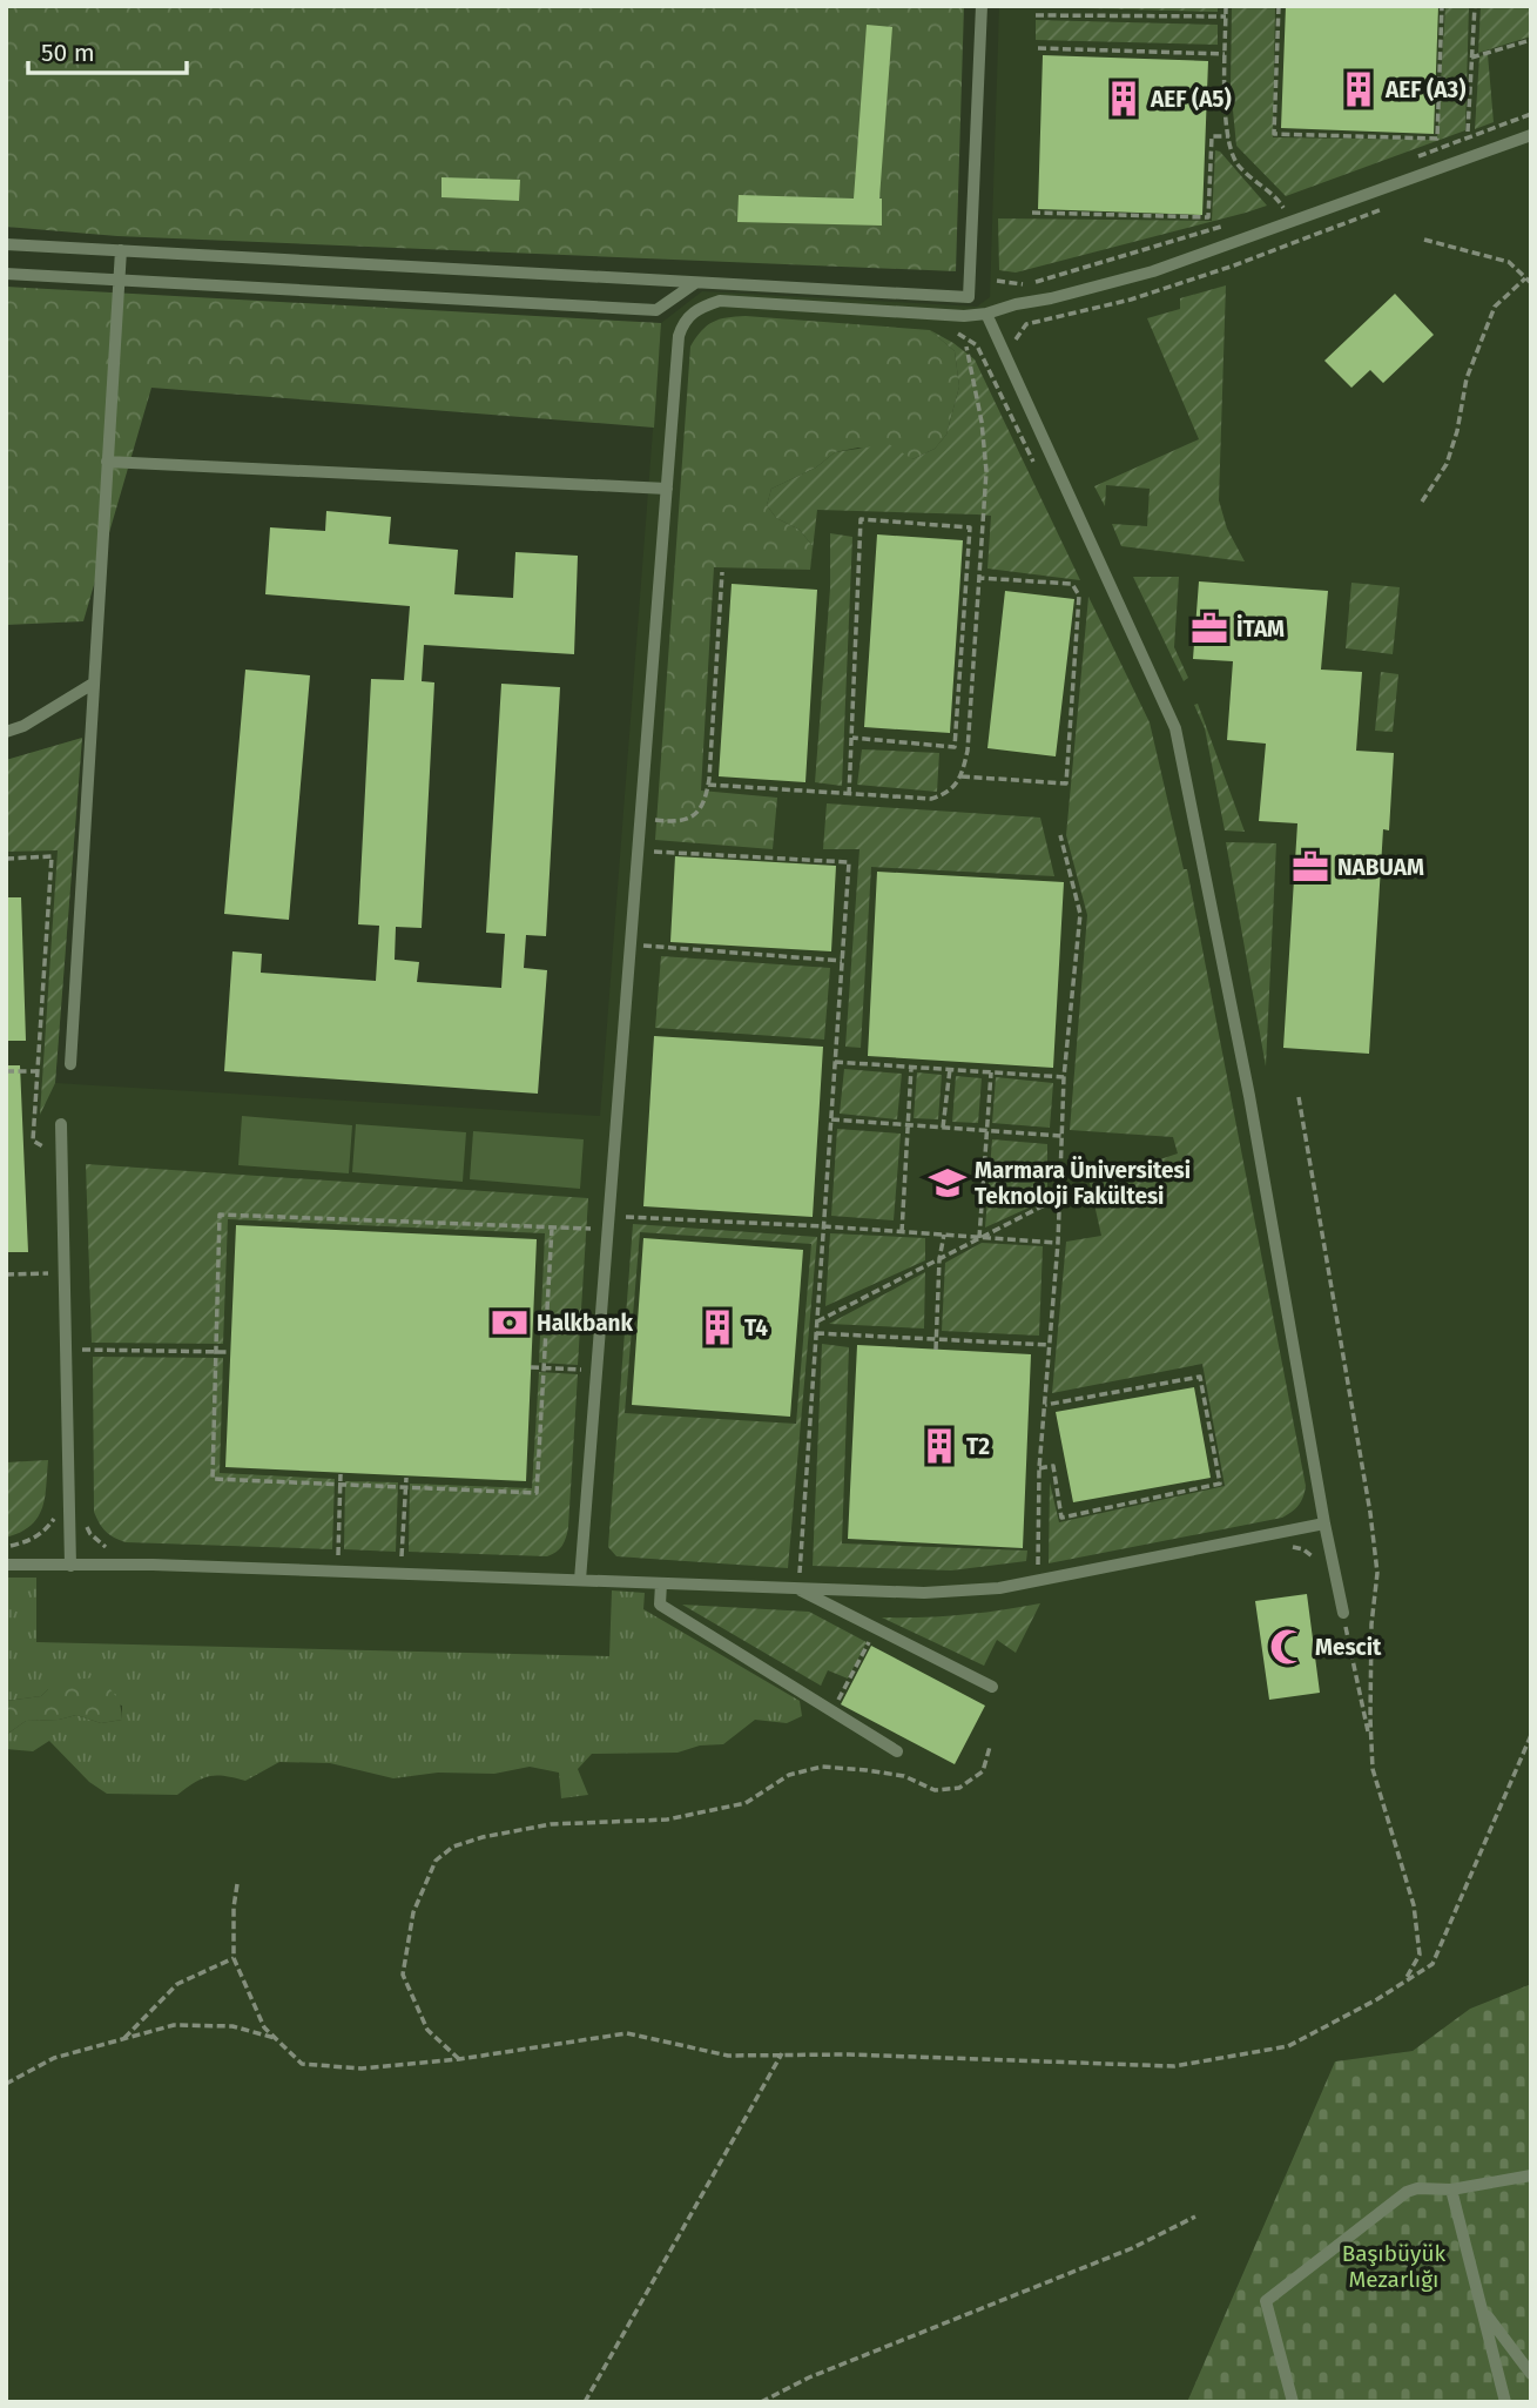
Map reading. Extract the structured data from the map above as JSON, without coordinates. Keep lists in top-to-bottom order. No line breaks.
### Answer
{"parks":["Başıbüyük Mezarlığı"],"places":{"building":["AEF (A3)","AEF (A5)","T4","T2"],"office":["İTAM","NABUAM"],"school or university":["Marmara Üniversitesi Teknoloji Fakültesi"],"bank":["Halkbank"],"mosque":["Mescit"]},"scale_bar":"50 m"}
